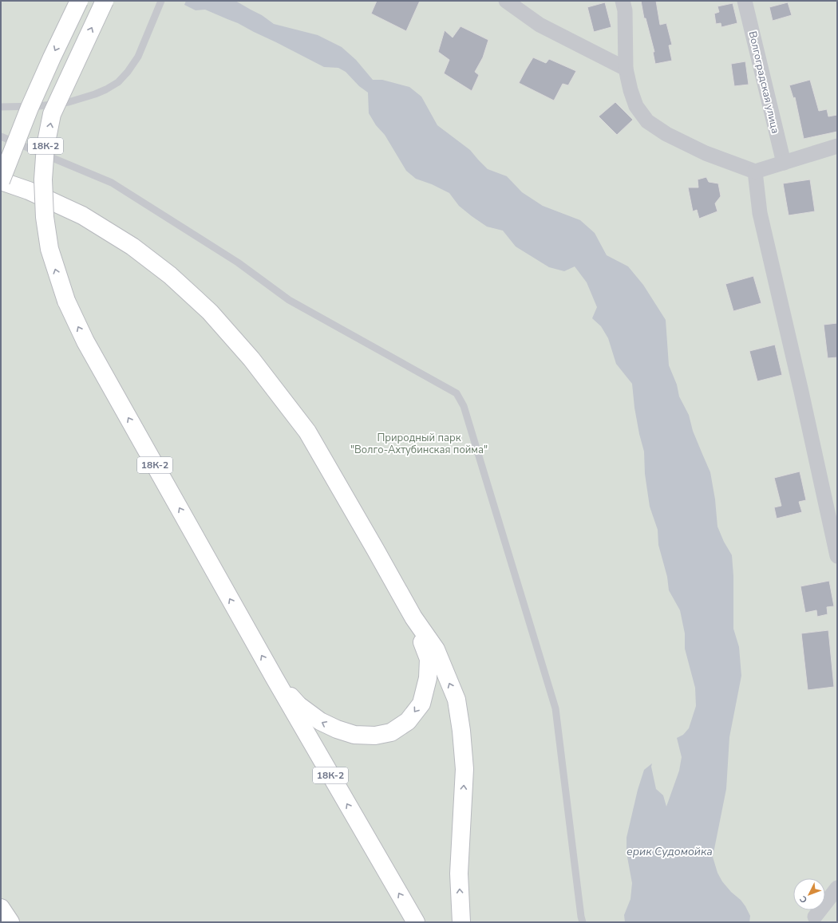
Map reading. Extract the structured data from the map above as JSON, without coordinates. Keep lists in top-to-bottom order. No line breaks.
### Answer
{"streets":{"main road":["18К-2"],"street":["Волгоградская улица"]},"water":["ерик Судомойка"],"parks":["Природный парк \"Волго-Ахтубинская пойма\""],"north":"bottom left"}
